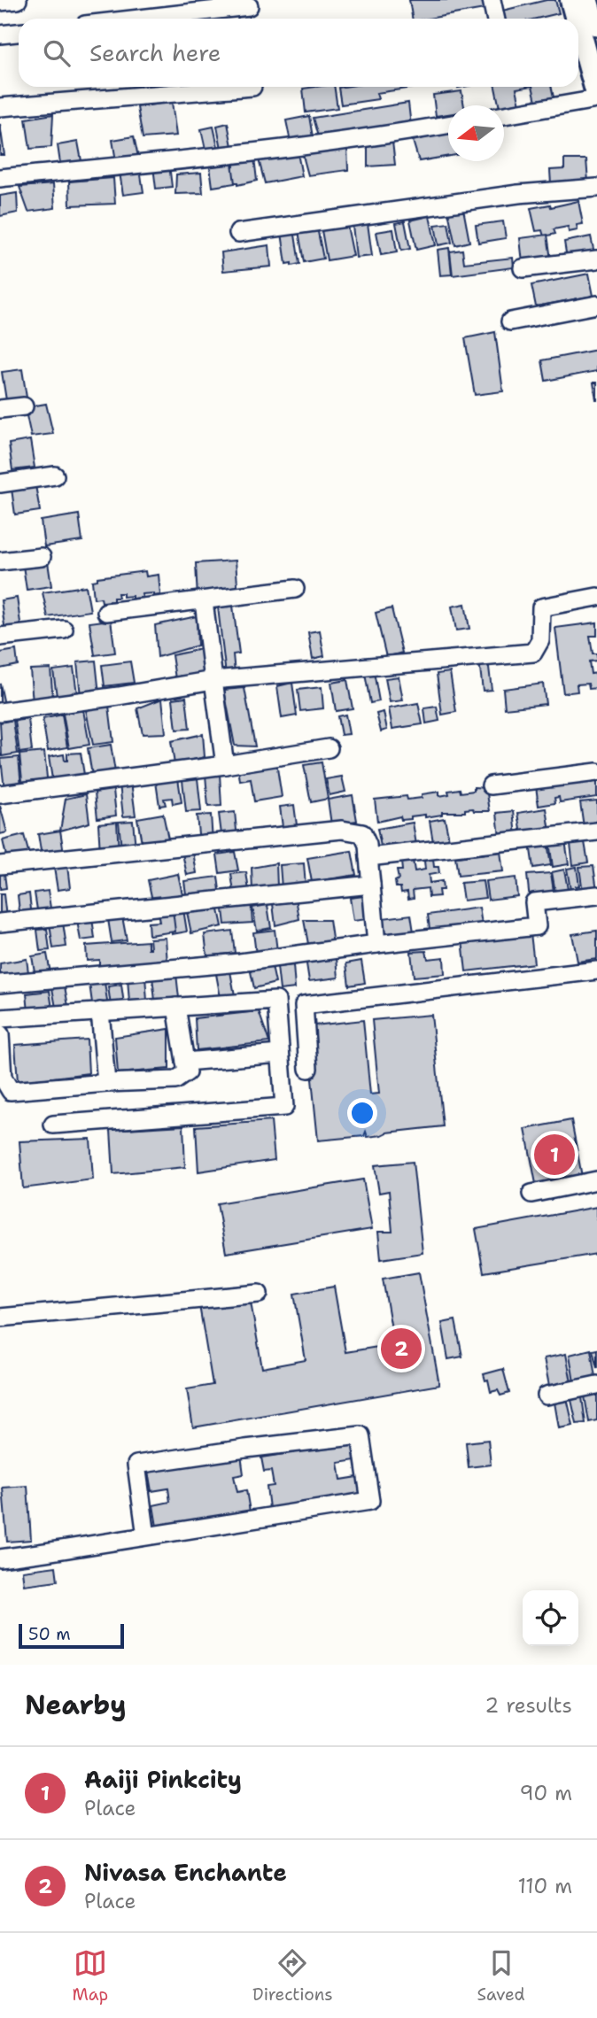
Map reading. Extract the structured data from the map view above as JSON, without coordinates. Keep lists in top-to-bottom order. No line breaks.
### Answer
{"scale_bar":"50 m","north":"left","page":{"search":"Search here","pins":["1","2"],"scale":"50 m","heading":["Nearby","2 results"],"list":[{"mark":"1","name":"Aaiji Pinkcity","note":"Place","value":"90 m"},{"mark":"2","name":"Nivasa Enchante","note":"Place","value":"110 m"}],"nav":["Map","Directions","Saved"]}}
